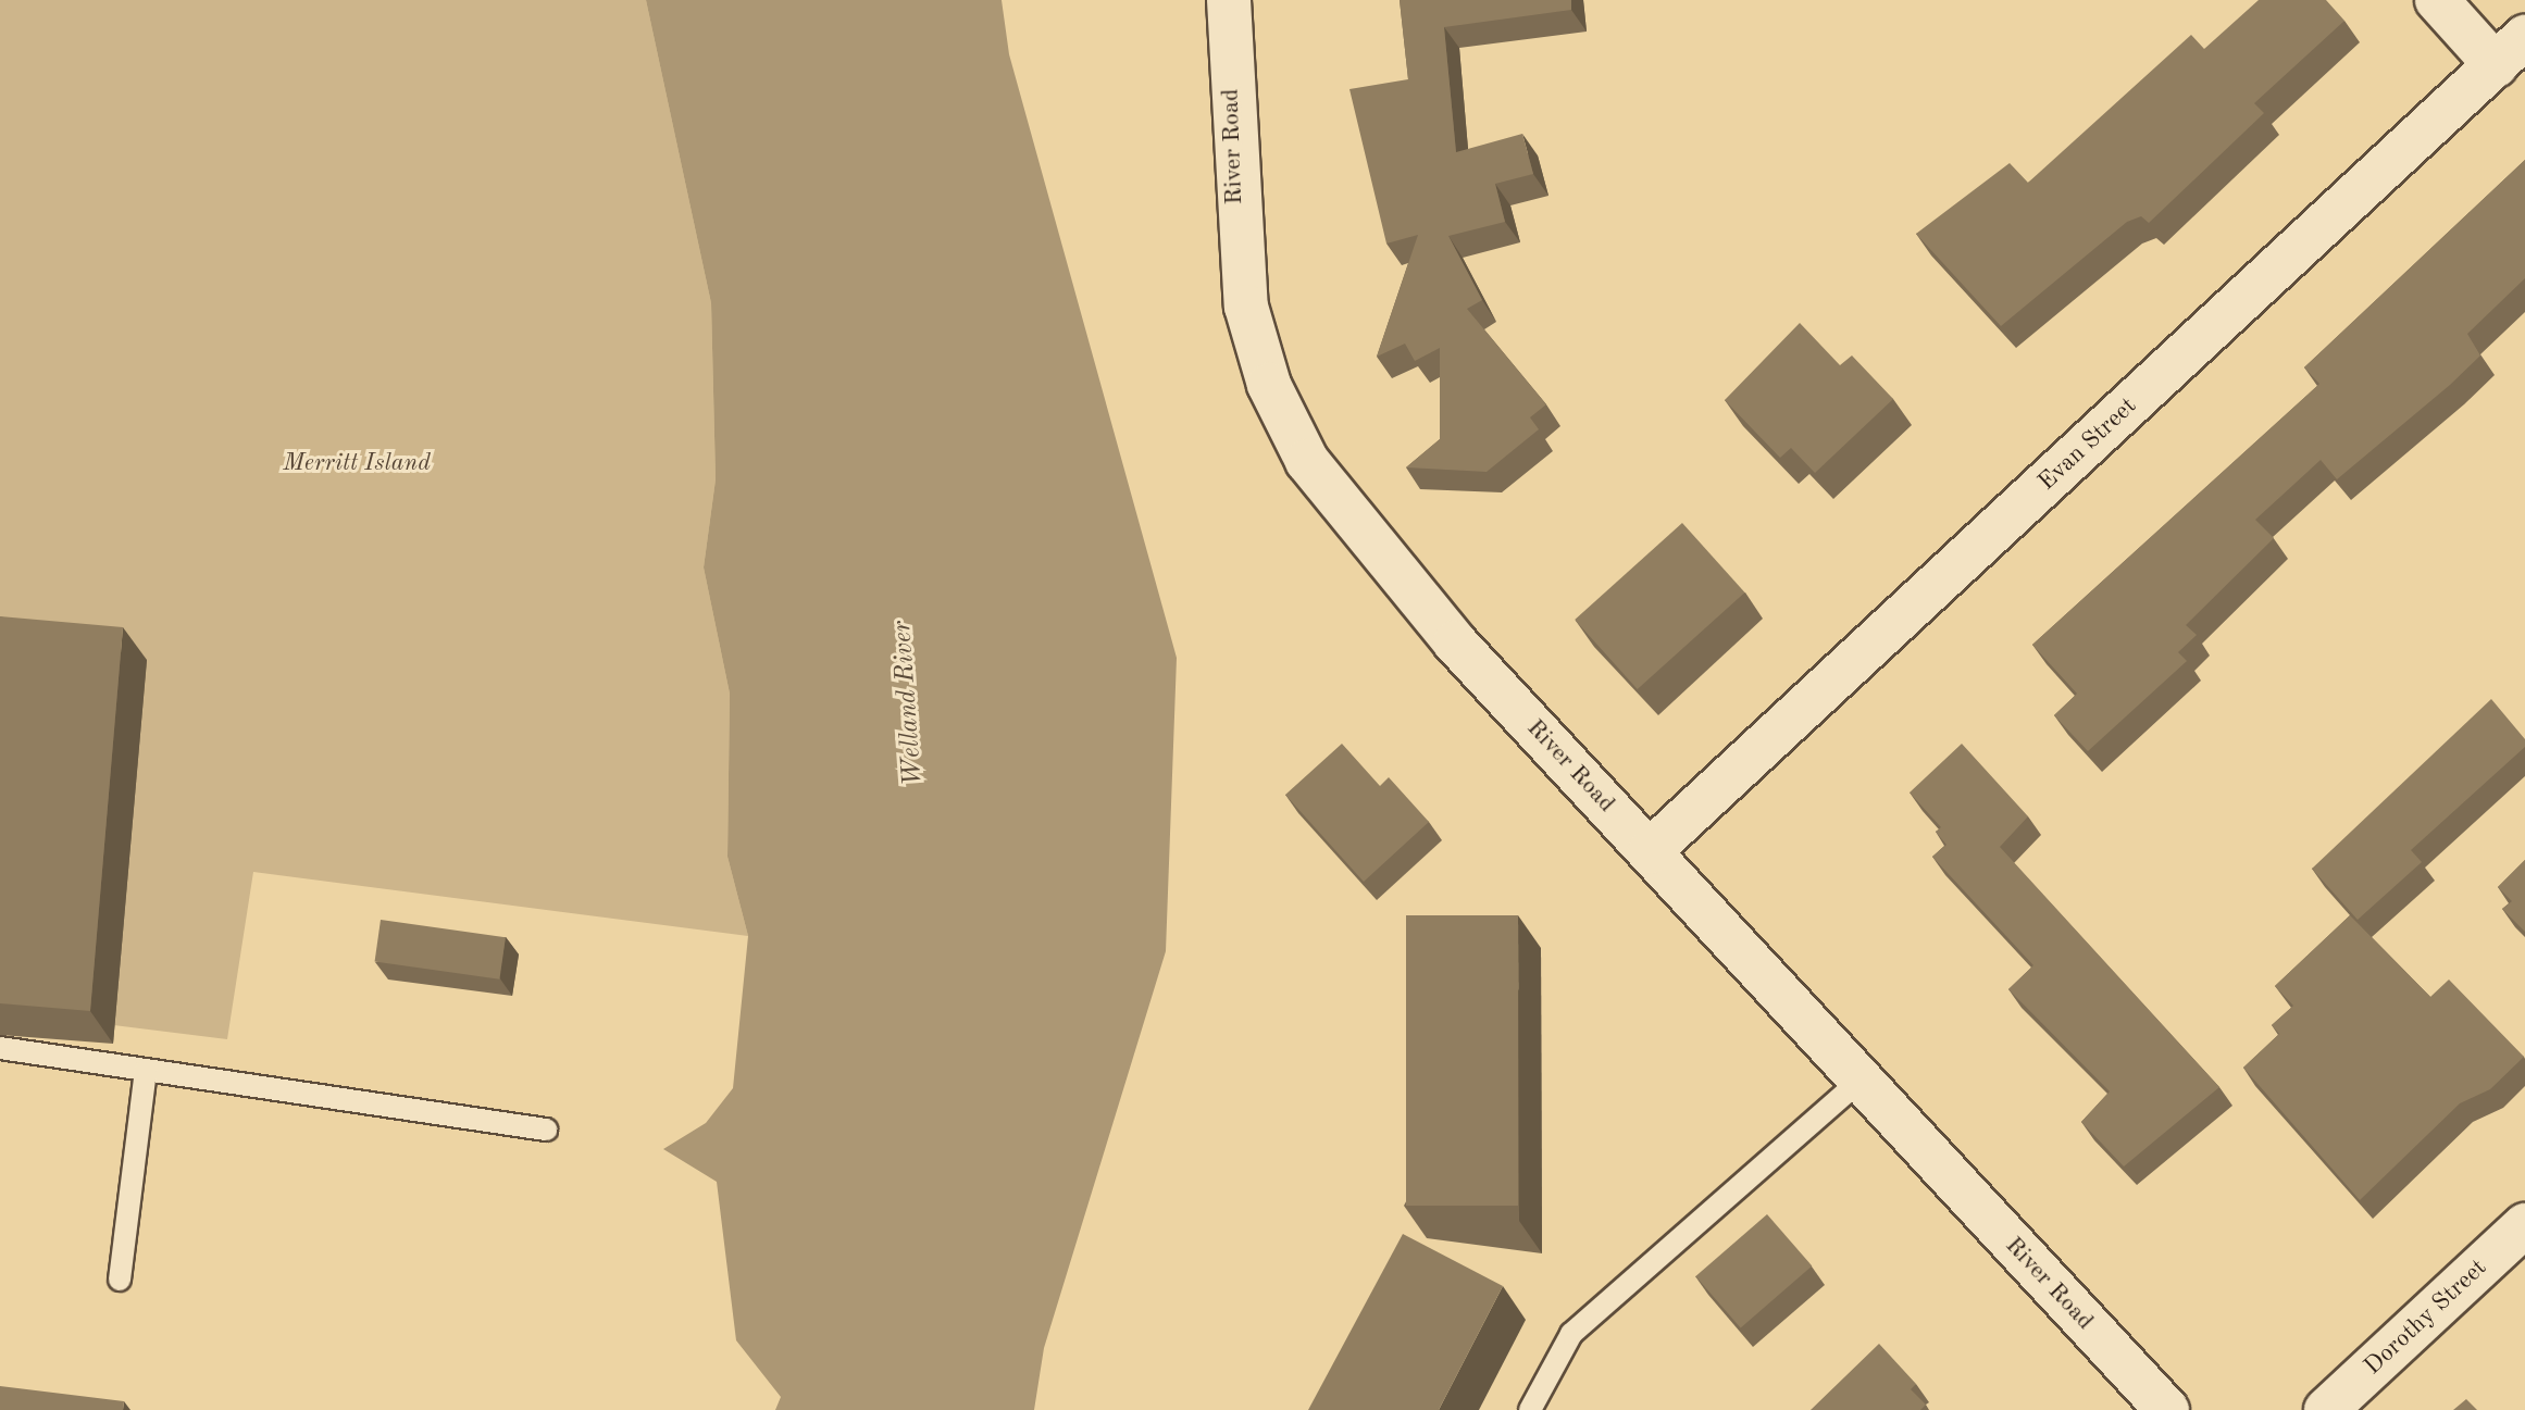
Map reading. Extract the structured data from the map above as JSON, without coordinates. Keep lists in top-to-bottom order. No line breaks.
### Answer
{"streets":{"street":["River Road","Evan Street","Dorothy Street"]},"crossings":[["River Road","Evan Street"]],"water":["Welland River"],"parks":["Merritt Island"]}
